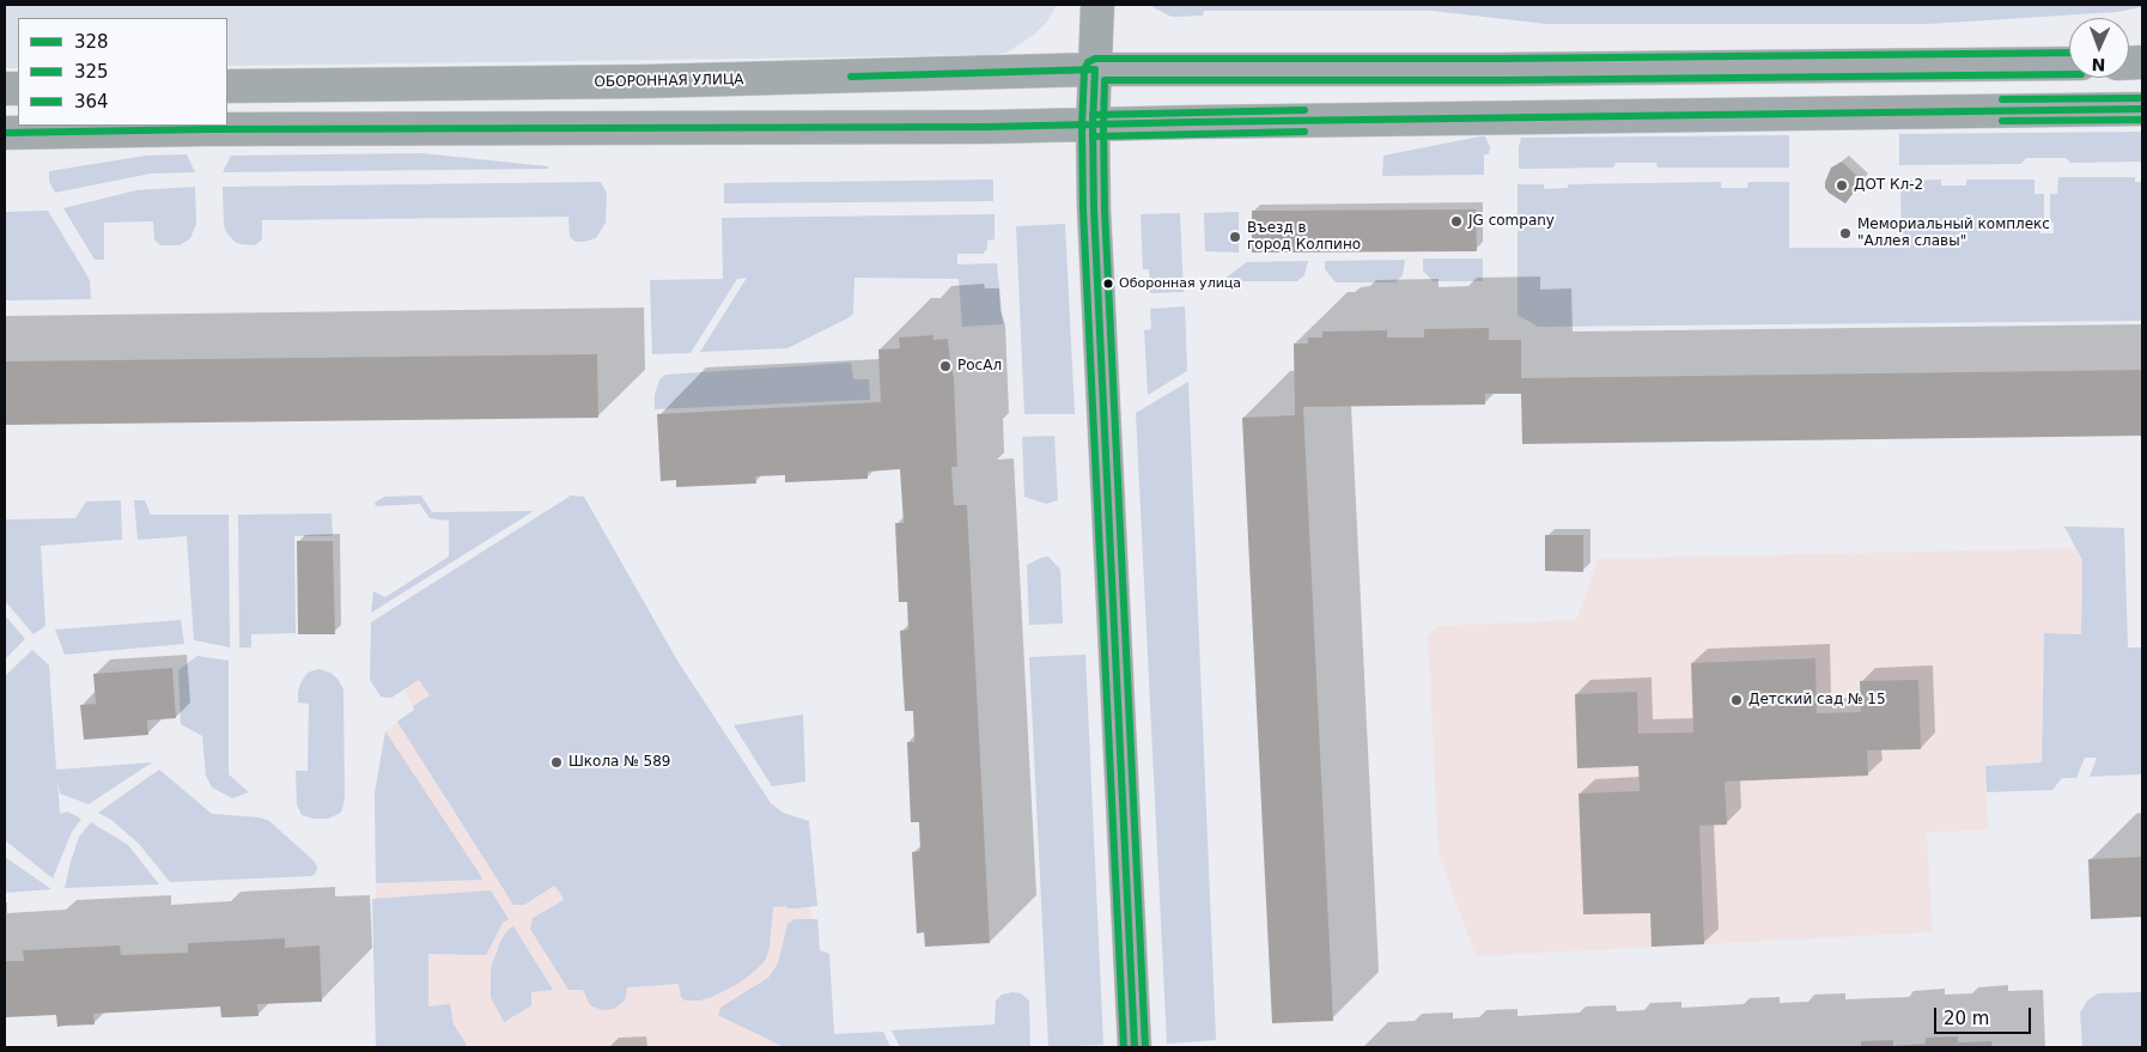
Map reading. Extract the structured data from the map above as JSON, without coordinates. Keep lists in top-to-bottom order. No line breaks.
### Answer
{"streets":{"main road":["ОБОРОННАЯ УЛИЦА"]},"places":["ДОТ Кл-2","JG company","Мемориальный комплекс \"Аллея славы\"","Въезд в город Колпино","Оборонная улица","РосАл","Детский сад № 15","Школа № 589"],"lines":["transit line 364","transit line 328","transit line 325"],"legend":["328","325","364"],"scale_bar":"20 m","north":"bottom"}
